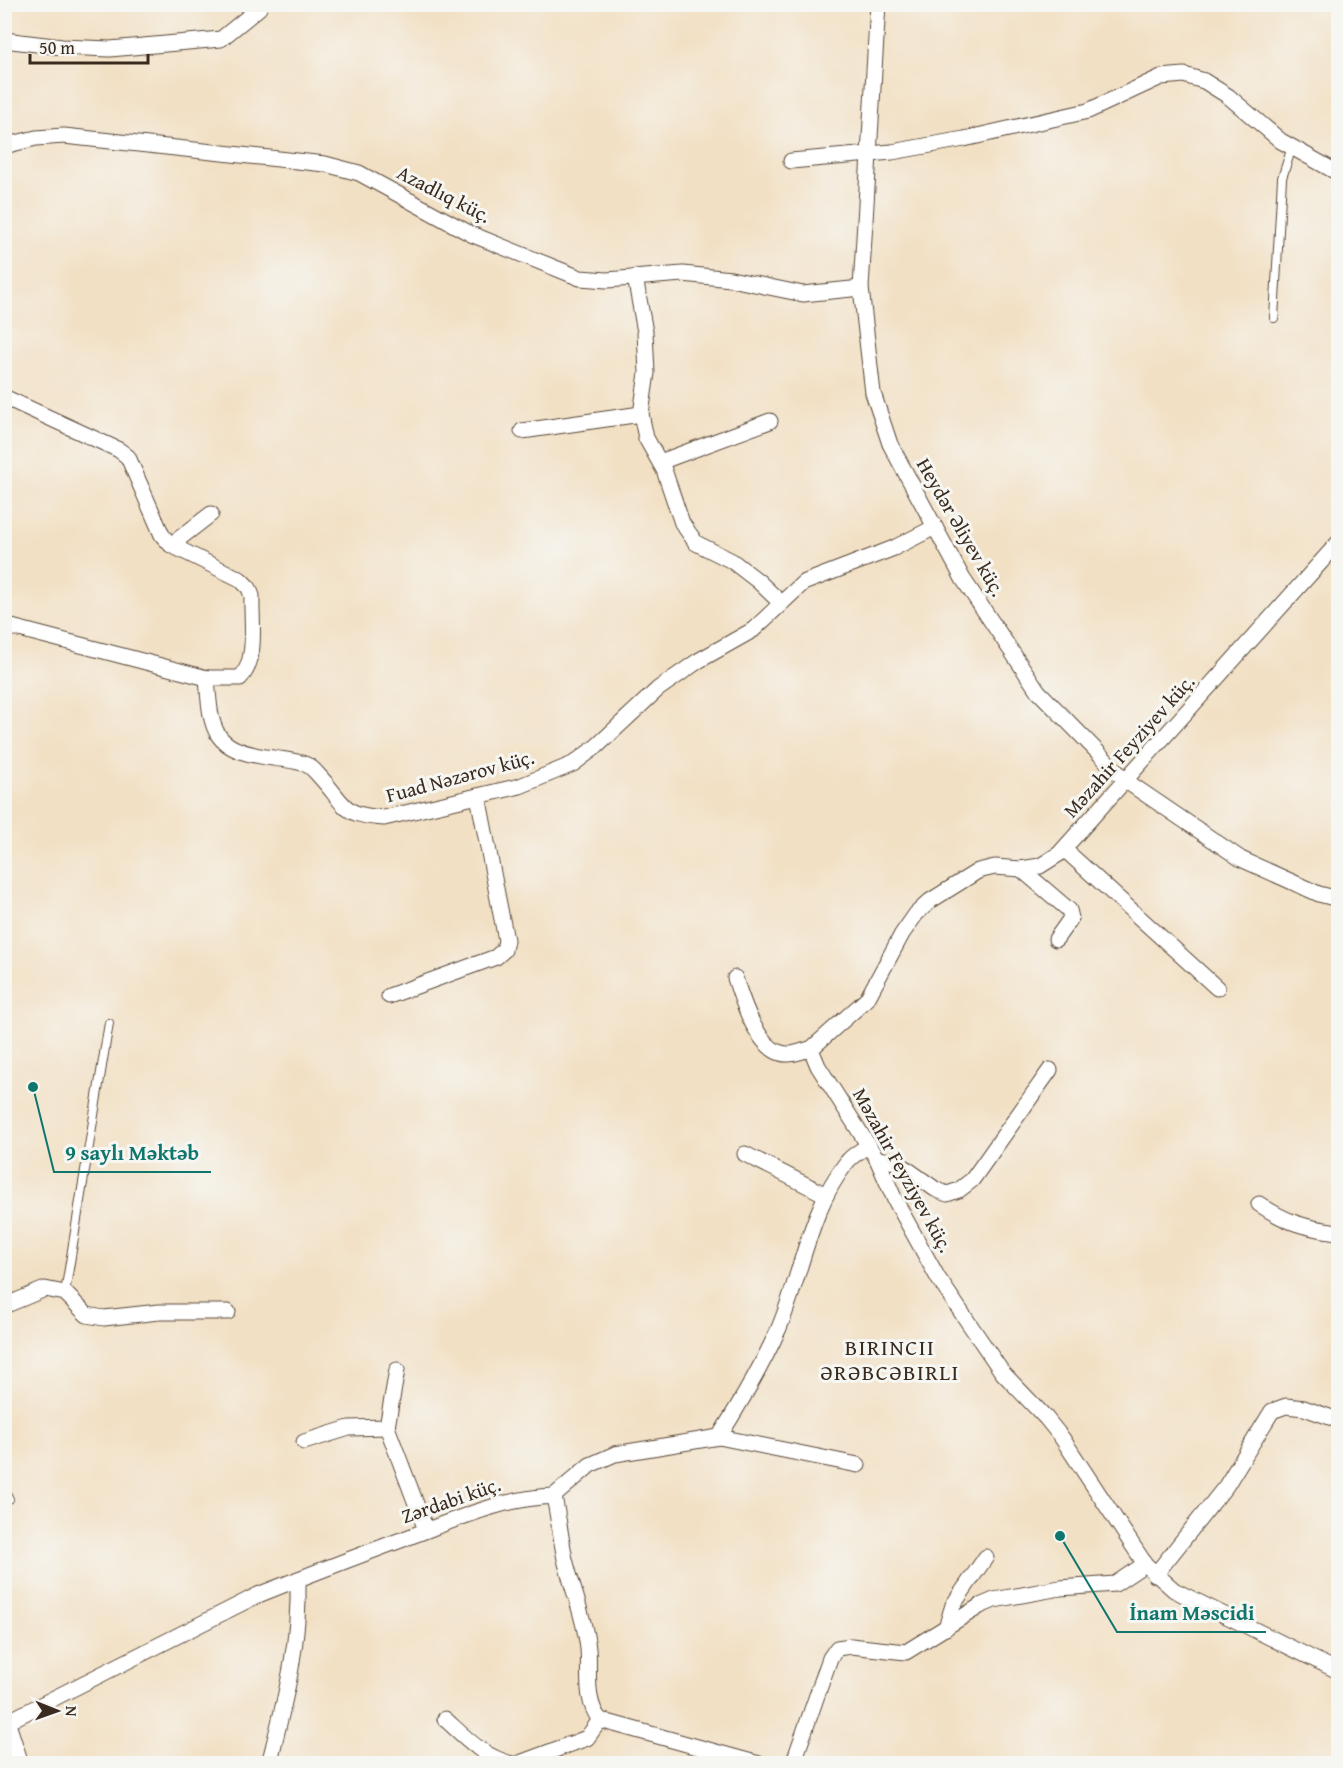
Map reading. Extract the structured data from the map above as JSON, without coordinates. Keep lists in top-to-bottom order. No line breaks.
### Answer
{"streets":{"street":["Azadlıq küç.","Heydər Əliyev küç.","Məzahir Feyziyev küç.","Fuad Nəzərov küç.","Zərdabi küç."]},"crossings":[["Azadlıq küç.","Heydər Əliyev küç."],["Heydər Əliyev küç.","Məzahir Feyziyev küç."],["Heydər Əliyev küç.","Fuad Nəzərov küç."]],"districts":["BIRINCII ƏRƏBCƏBIRLI"],"places":["9 saylı Məktəb","İnam Məscidi"],"scale_bar":"50 m","north":"right"}
